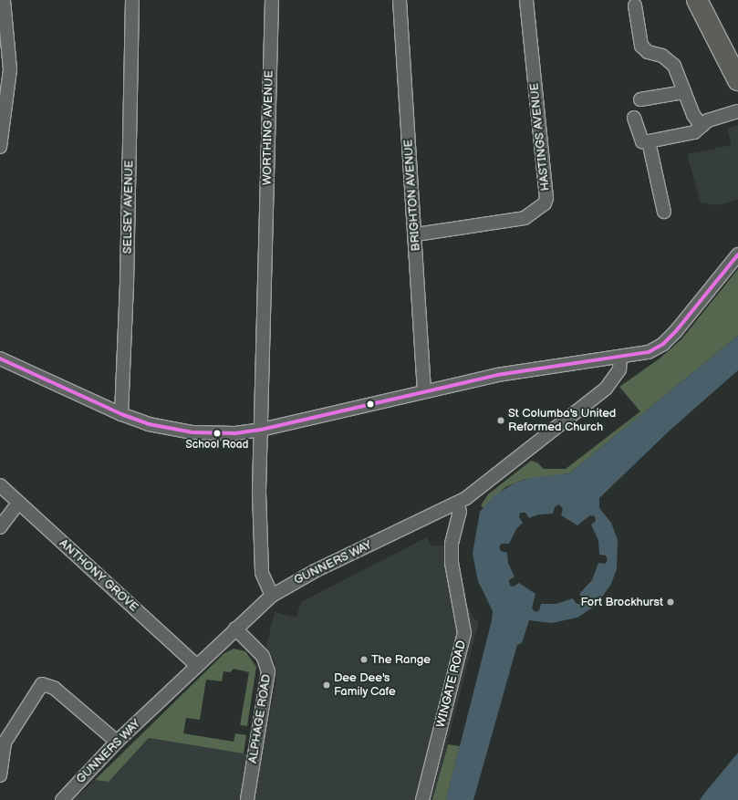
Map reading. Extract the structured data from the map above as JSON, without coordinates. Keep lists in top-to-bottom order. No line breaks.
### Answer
{"streets":{"street":["WORTHING AVENUE","HASTINGS AVENUE","BRIGHTON AVENUE","SELSEY AVENUE","GUNNERS WAY","ANTHONY GROVE","WINGATE ROAD","ALPHAGE ROAD"]},"crossings":[["HASTINGS AVENUE","BRIGHTON AVENUE"],["GUNNERS WAY","ANTHONY GROVE"],["GUNNERS WAY","WINGATE ROAD"],["GUNNERS WAY","ALPHAGE ROAD"]],"places":["St Columba's United Reformed Church","School Road","Fort Brockhurst","The Range","Dee Dee's Family Cafe"]}
